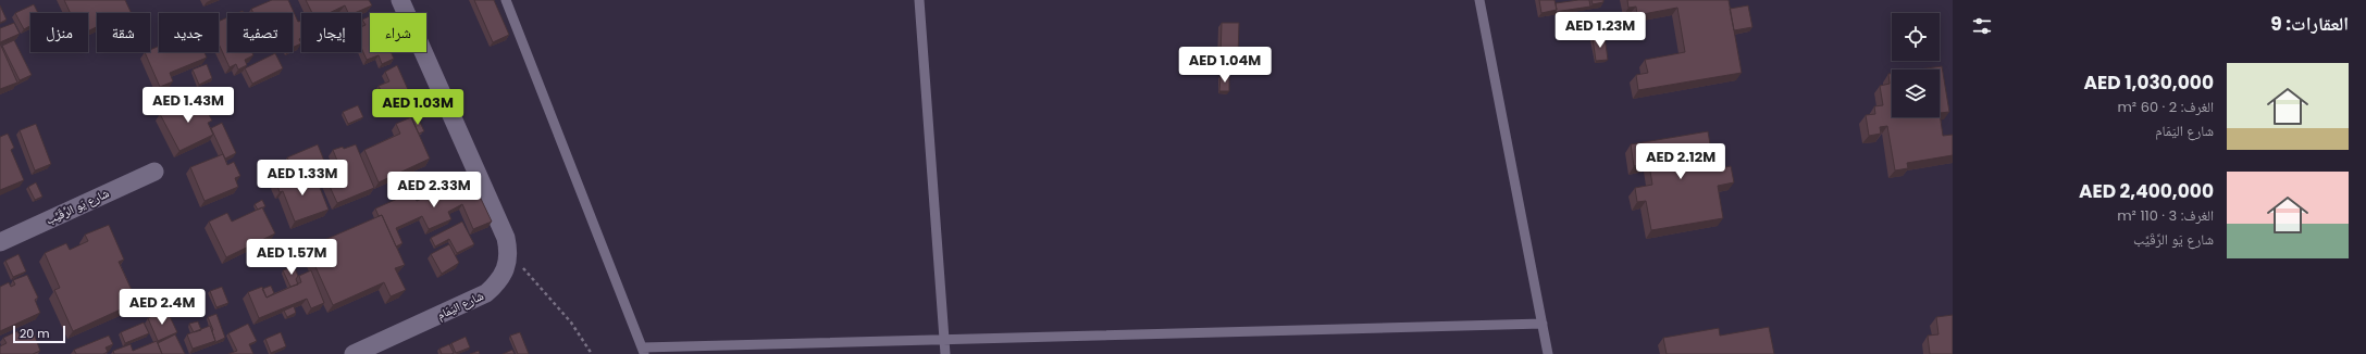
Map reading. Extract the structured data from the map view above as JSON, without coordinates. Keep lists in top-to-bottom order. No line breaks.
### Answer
{"streets":{"street":["شارع يَو الرِّقَيِّب","شارع اليَمَام"]},"scale_bar":"20 m","page":{"heading":"العقارات: 9","price":["AED 1.23M","AED 1.04M","AED 1.43M","AED 1.03M","AED 2.12M","AED 1.33M","AED 2.33M","AED 1.57M","AED 2.4M"],"chip":["شراء","إيجار","تصفية","جديد","شقة","منزل"],"list":[{"name":"AED 1,030,000","note":"الغرف: 2 · 60 m² · شارع اليَمَام"},{"name":"AED 2,400,000","note":"الغرف: 3 · 110 m² · شارع يَو الرِّقَيِّب"}],"scale":"20 m"}}
